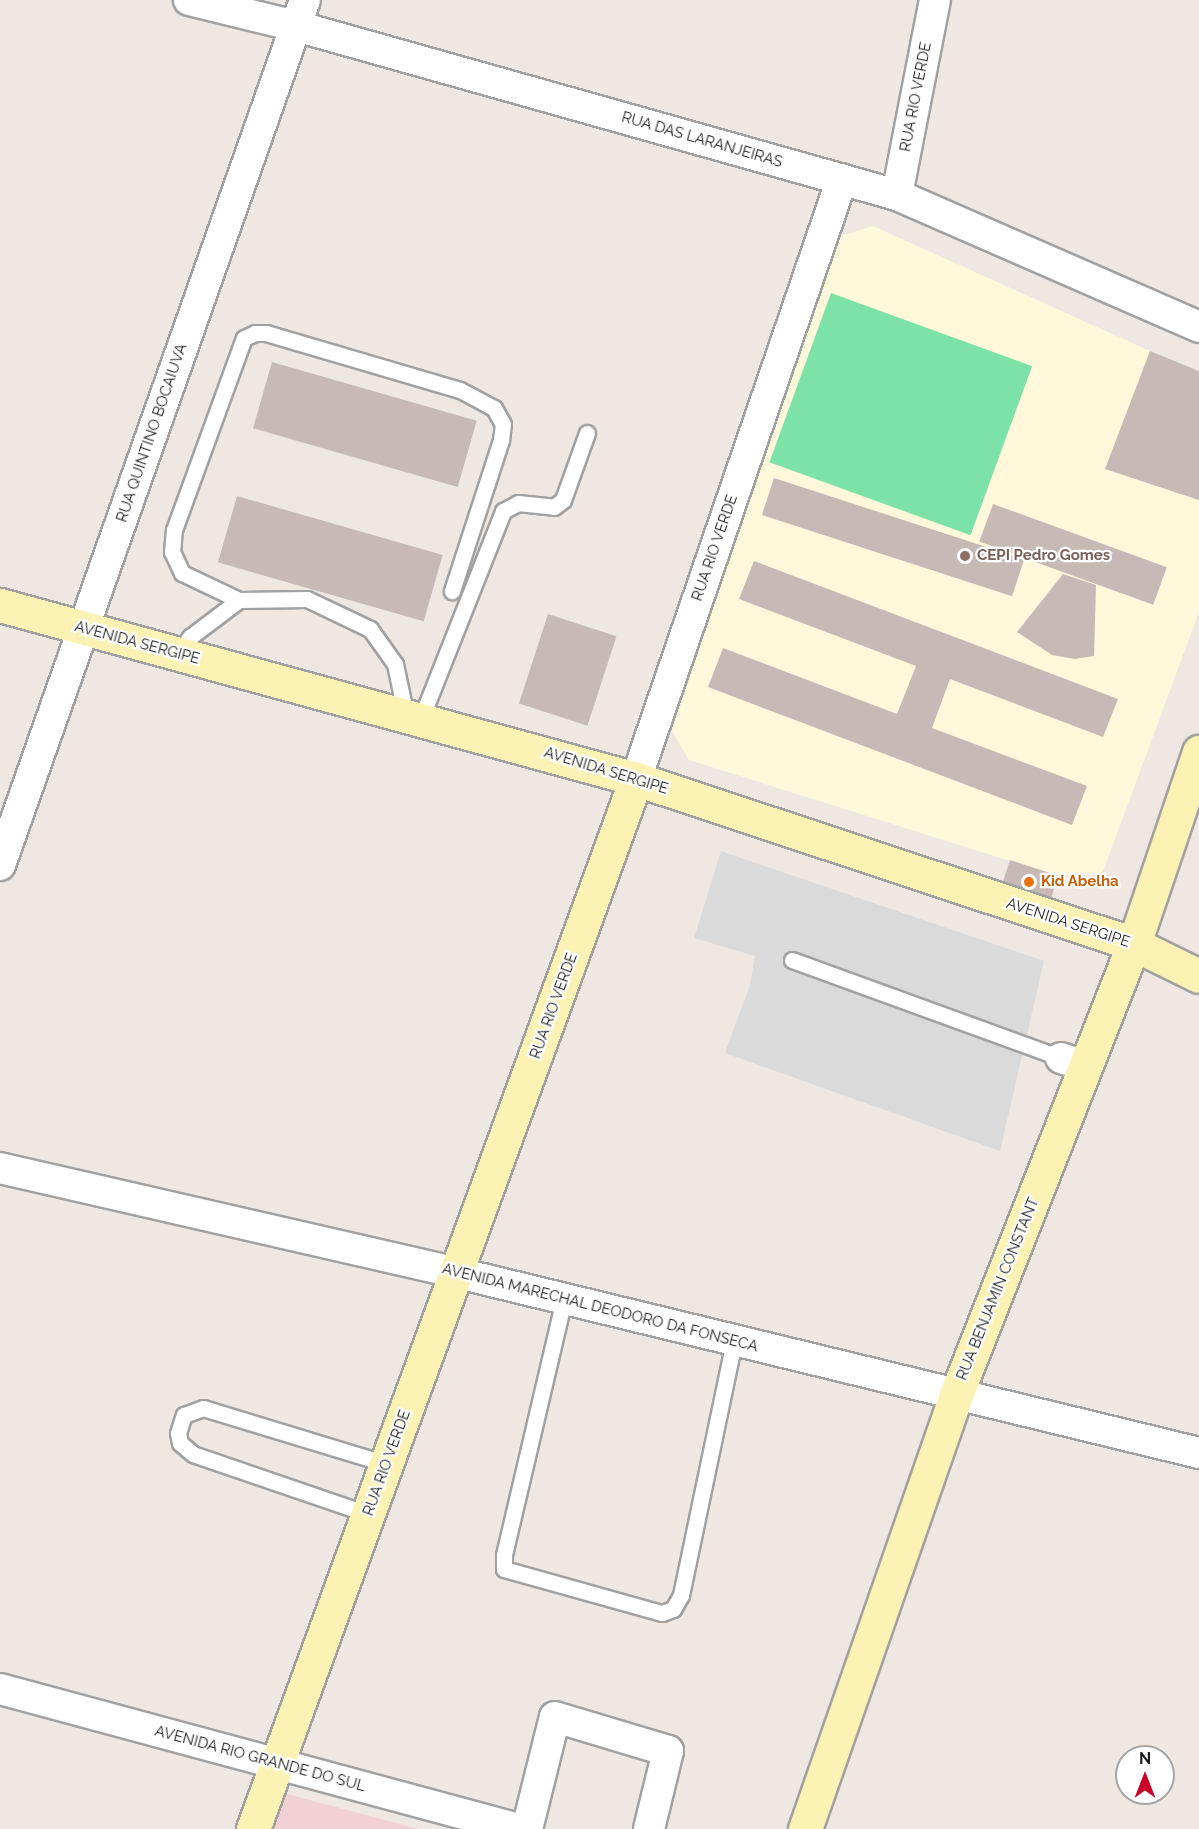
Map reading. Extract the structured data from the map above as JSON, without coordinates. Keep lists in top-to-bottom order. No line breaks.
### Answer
{"streets":{"street":["RUA RIO VERDE","RUA DAS LARANJEIRAS","RUA QUINTINO BOCAIUVA","AVENIDA SERGIPE","RUA BENJAMIN CONSTANT","AVENIDA MARECHAL DEODORO DA FONSECA","AVENIDA RIO GRANDE DO SUL"]},"crossings":[["RUA RIO VERDE","RUA DAS LARANJEIRAS"],["RUA RIO VERDE","AVENIDA SERGIPE"],["RUA RIO VERDE","AVENIDA MARECHAL DEODORO DA FONSECA"],["RUA RIO VERDE","AVENIDA RIO GRANDE DO SUL"],["RUA DAS LARANJEIRAS","RUA QUINTINO BOCAIUVA"],["RUA QUINTINO BOCAIUVA","AVENIDA SERGIPE"],["AVENIDA SERGIPE","RUA BENJAMIN CONSTANT"],["RUA BENJAMIN CONSTANT","AVENIDA MARECHAL DEODORO DA FONSECA"]],"places":["CEPI Pedro Gomes","Kid Abelha"],"north":"top"}
